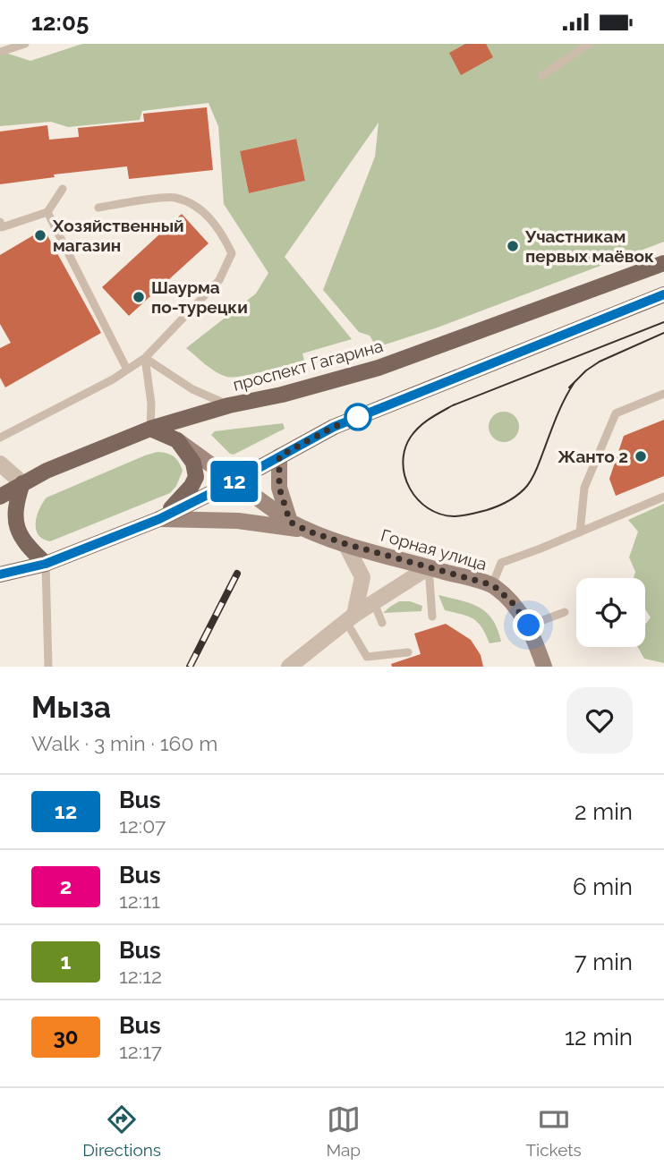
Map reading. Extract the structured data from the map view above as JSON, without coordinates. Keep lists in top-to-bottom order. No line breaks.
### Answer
{"streets":{"main road":["проспект Гагарина","Горная улица"]},"places":["Хозяйственный магазин","Участникам первых маёвок","Шаурма по-турецки","Жанто 2"],"lines":["bus line 12"],"page":{"status":"12:05","on_map":"12","heading":["Мыза","Walk · 3 min · 160 m"],"list":[{"mark":"12","name":"Bus","note":"12:07","value":"2 min"},{"mark":"2","name":"Bus","note":"12:11","value":"6 min"},{"mark":"1","name":"Bus","note":"12:12","value":"7 min"},{"mark":"30","name":"Bus","note":"12:17","value":"12 min"}],"tabs":["Directions","Map","Tickets"]}}
